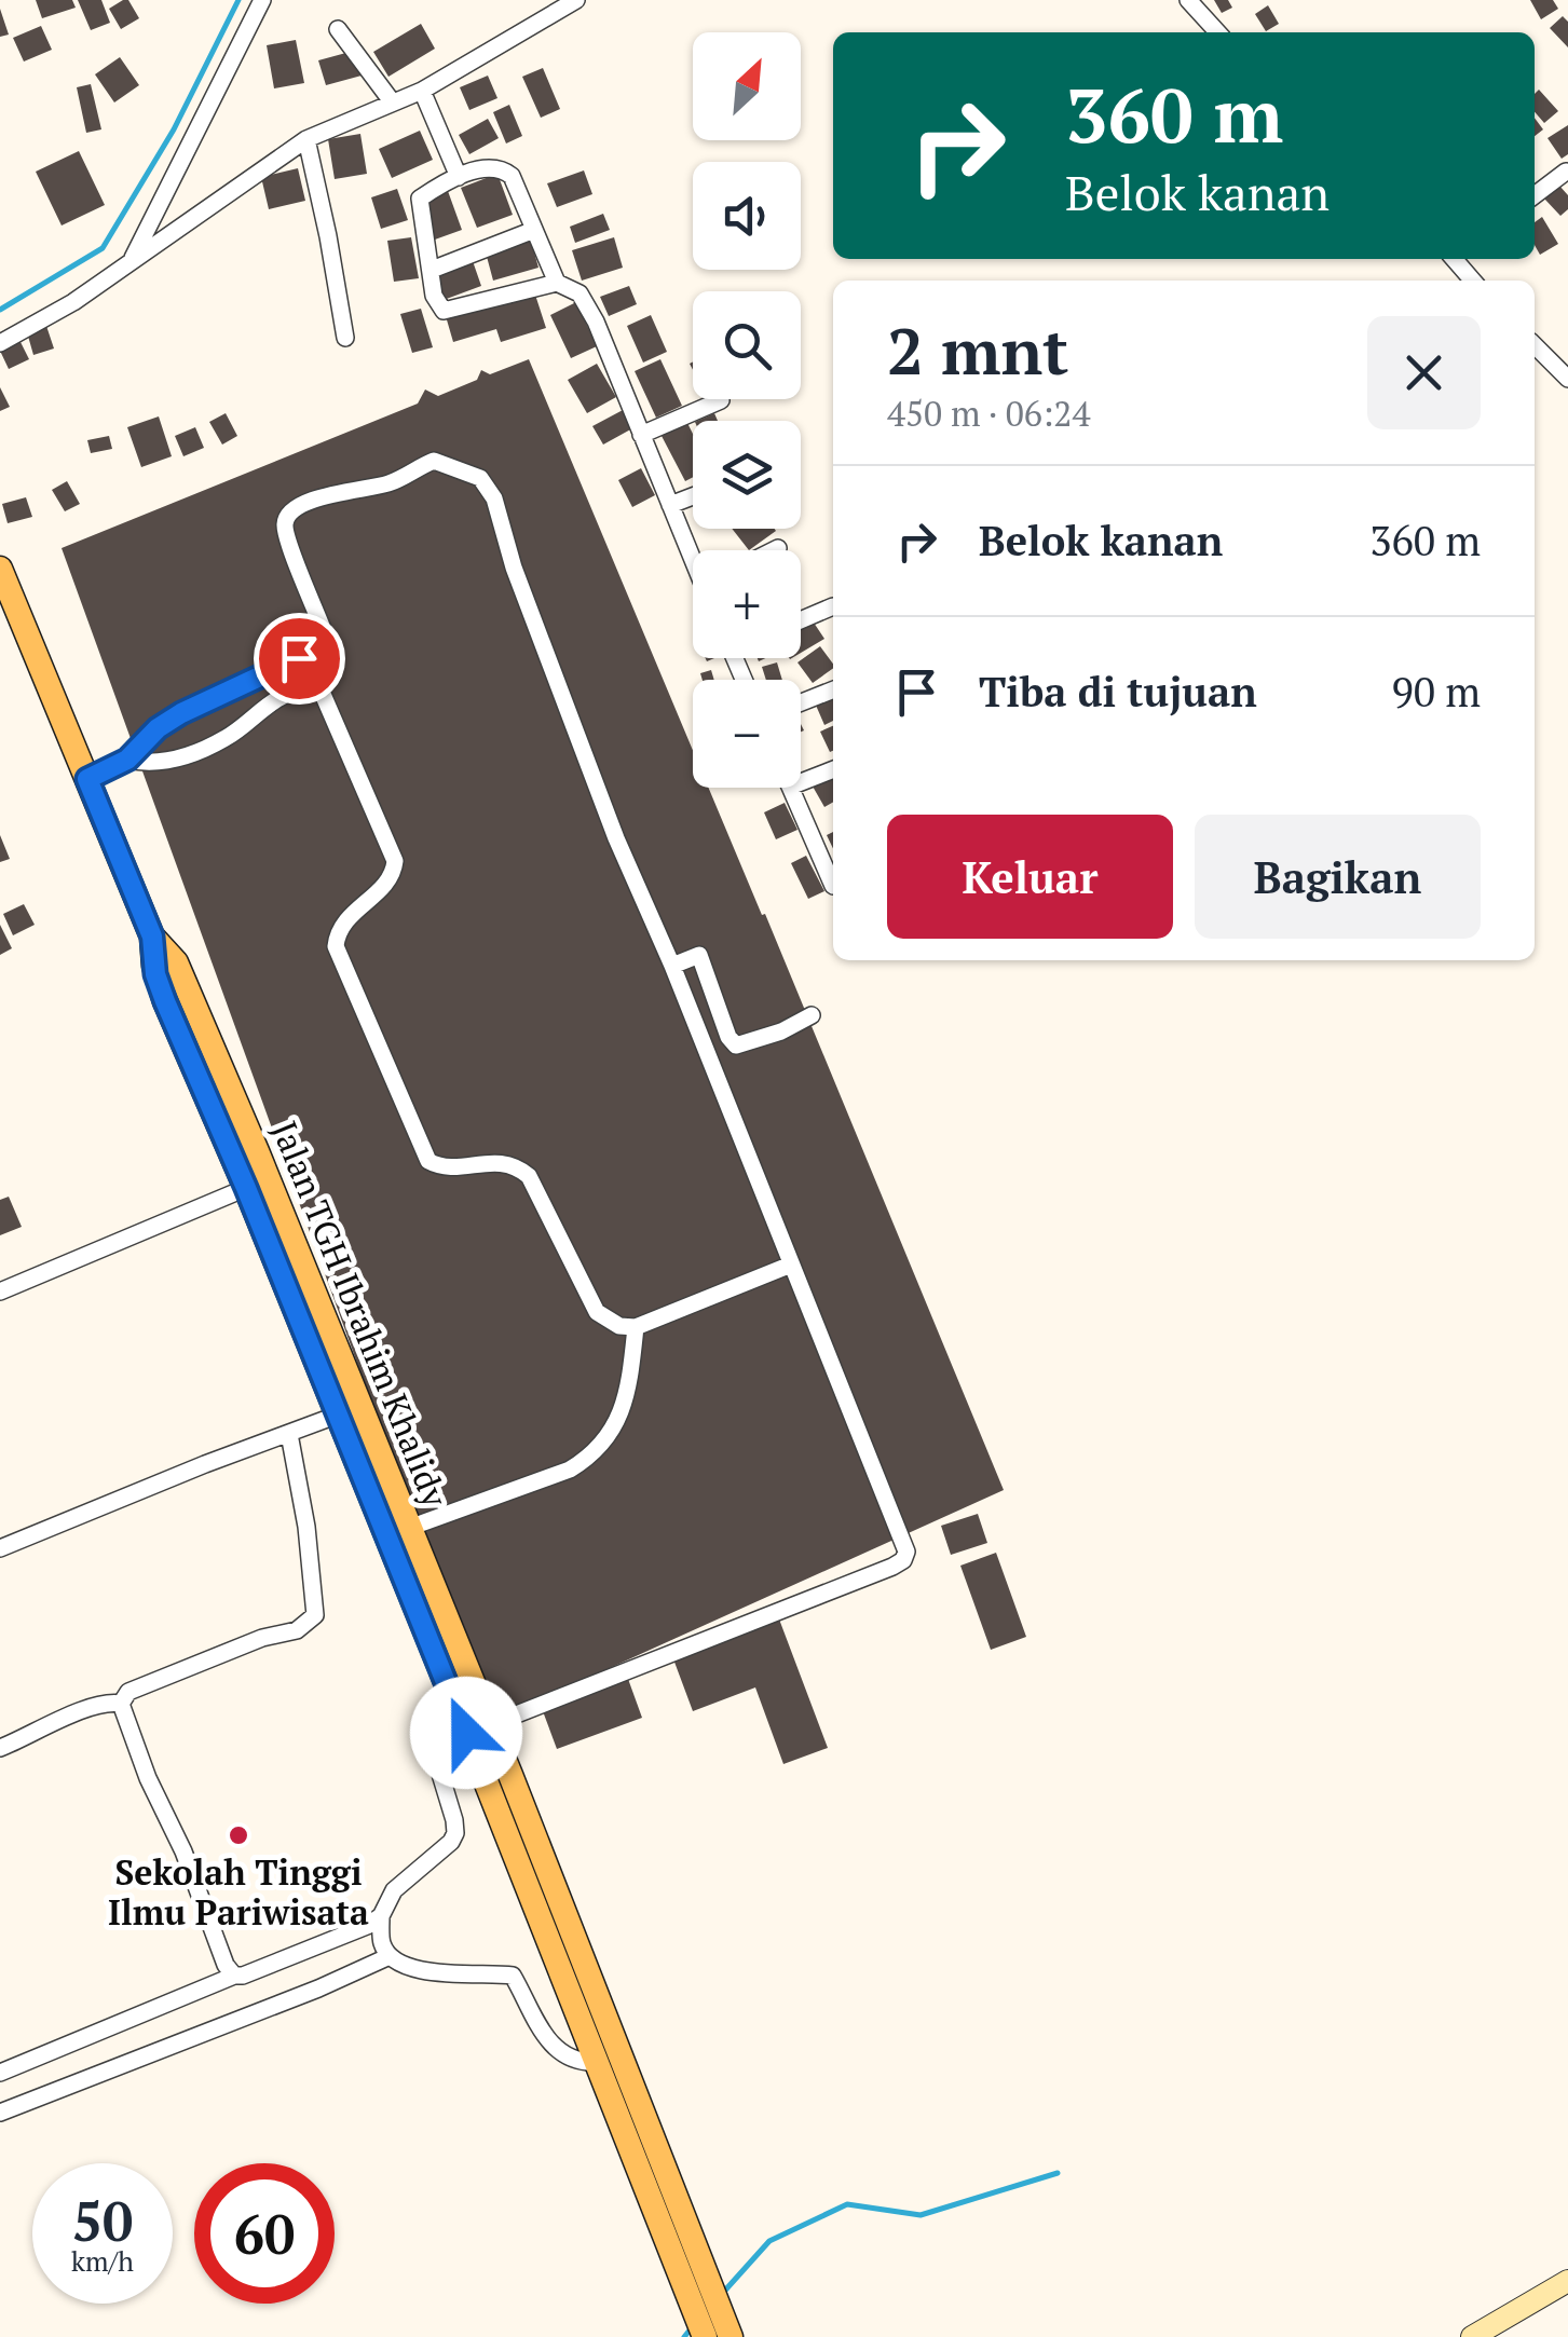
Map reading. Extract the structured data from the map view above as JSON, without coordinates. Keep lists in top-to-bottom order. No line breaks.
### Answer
{"streets":{"main road":["Jalan TGH Ibrahim Khalidy"]},"places":["Sekolah Tinggi Ilmu Pariwisata"],"north":"top right","page":{"map_buttons":["+","−"],"turn":["360 m","Belok kanan"],"heading":["2 mnt","450 m · 06:24"],"list":[{"name":"Belok kanan","value":"360 m"},{"name":"Tiba di tujuan","value":"90 m"}],"buttons":["Keluar","Bagikan"],"speed":"50 km/h","limit":"60"}}
